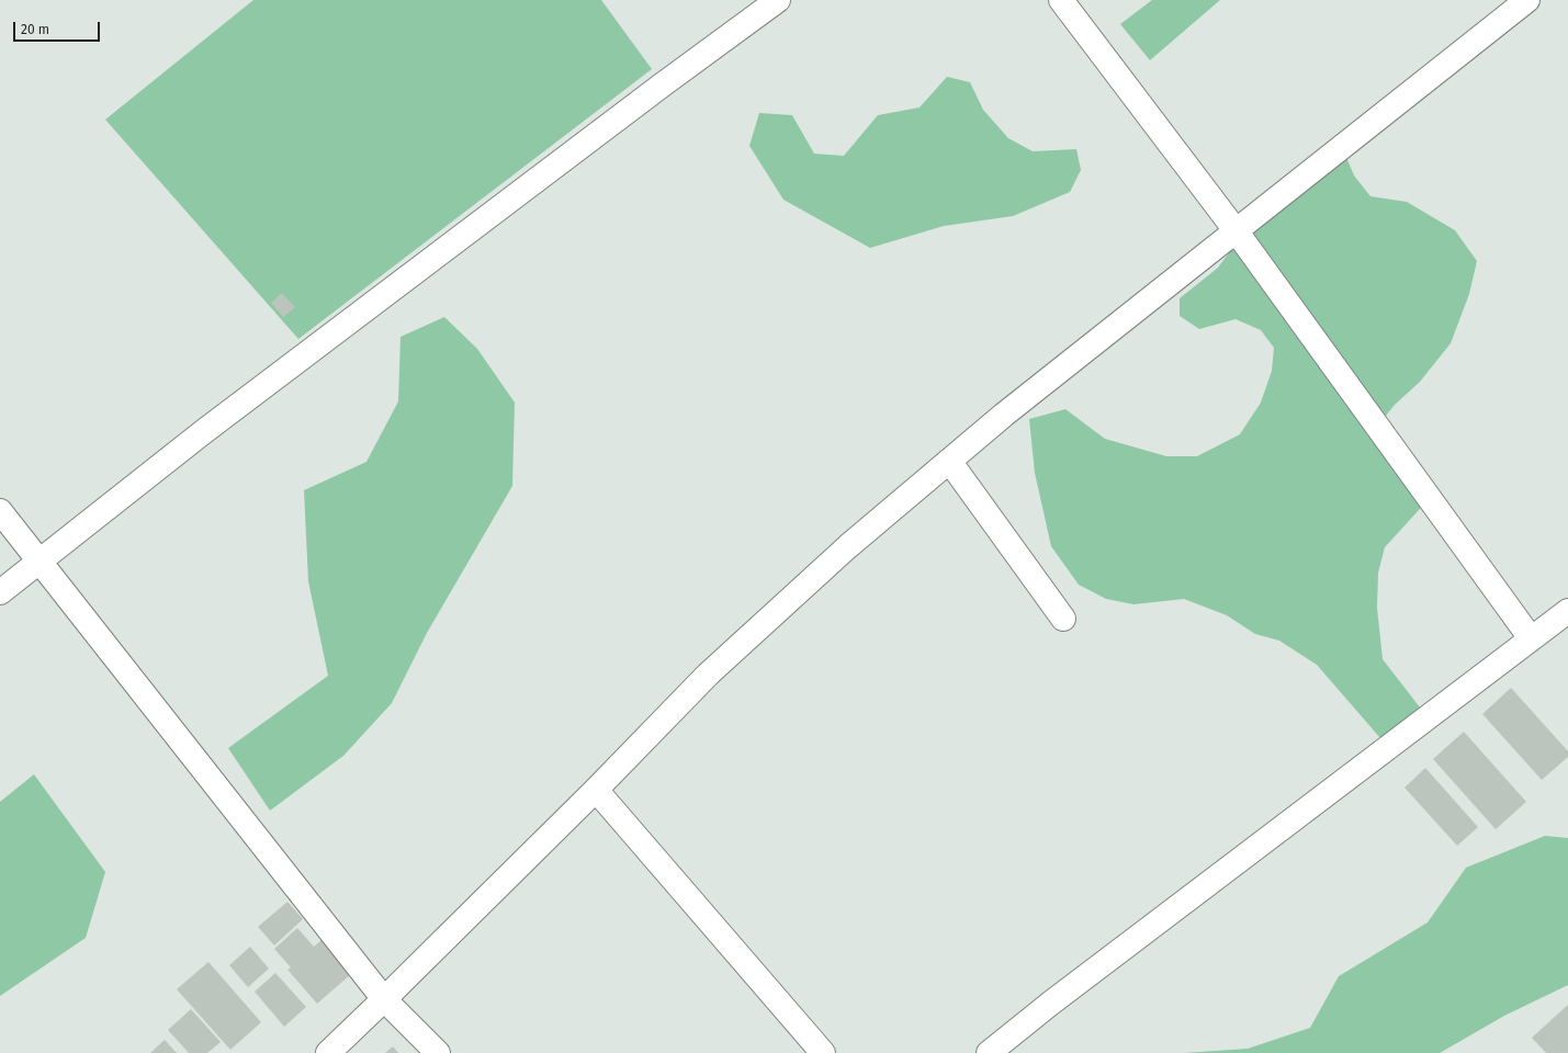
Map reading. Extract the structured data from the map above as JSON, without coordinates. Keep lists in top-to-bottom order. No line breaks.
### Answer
{"scale_bar":"20 m"}
